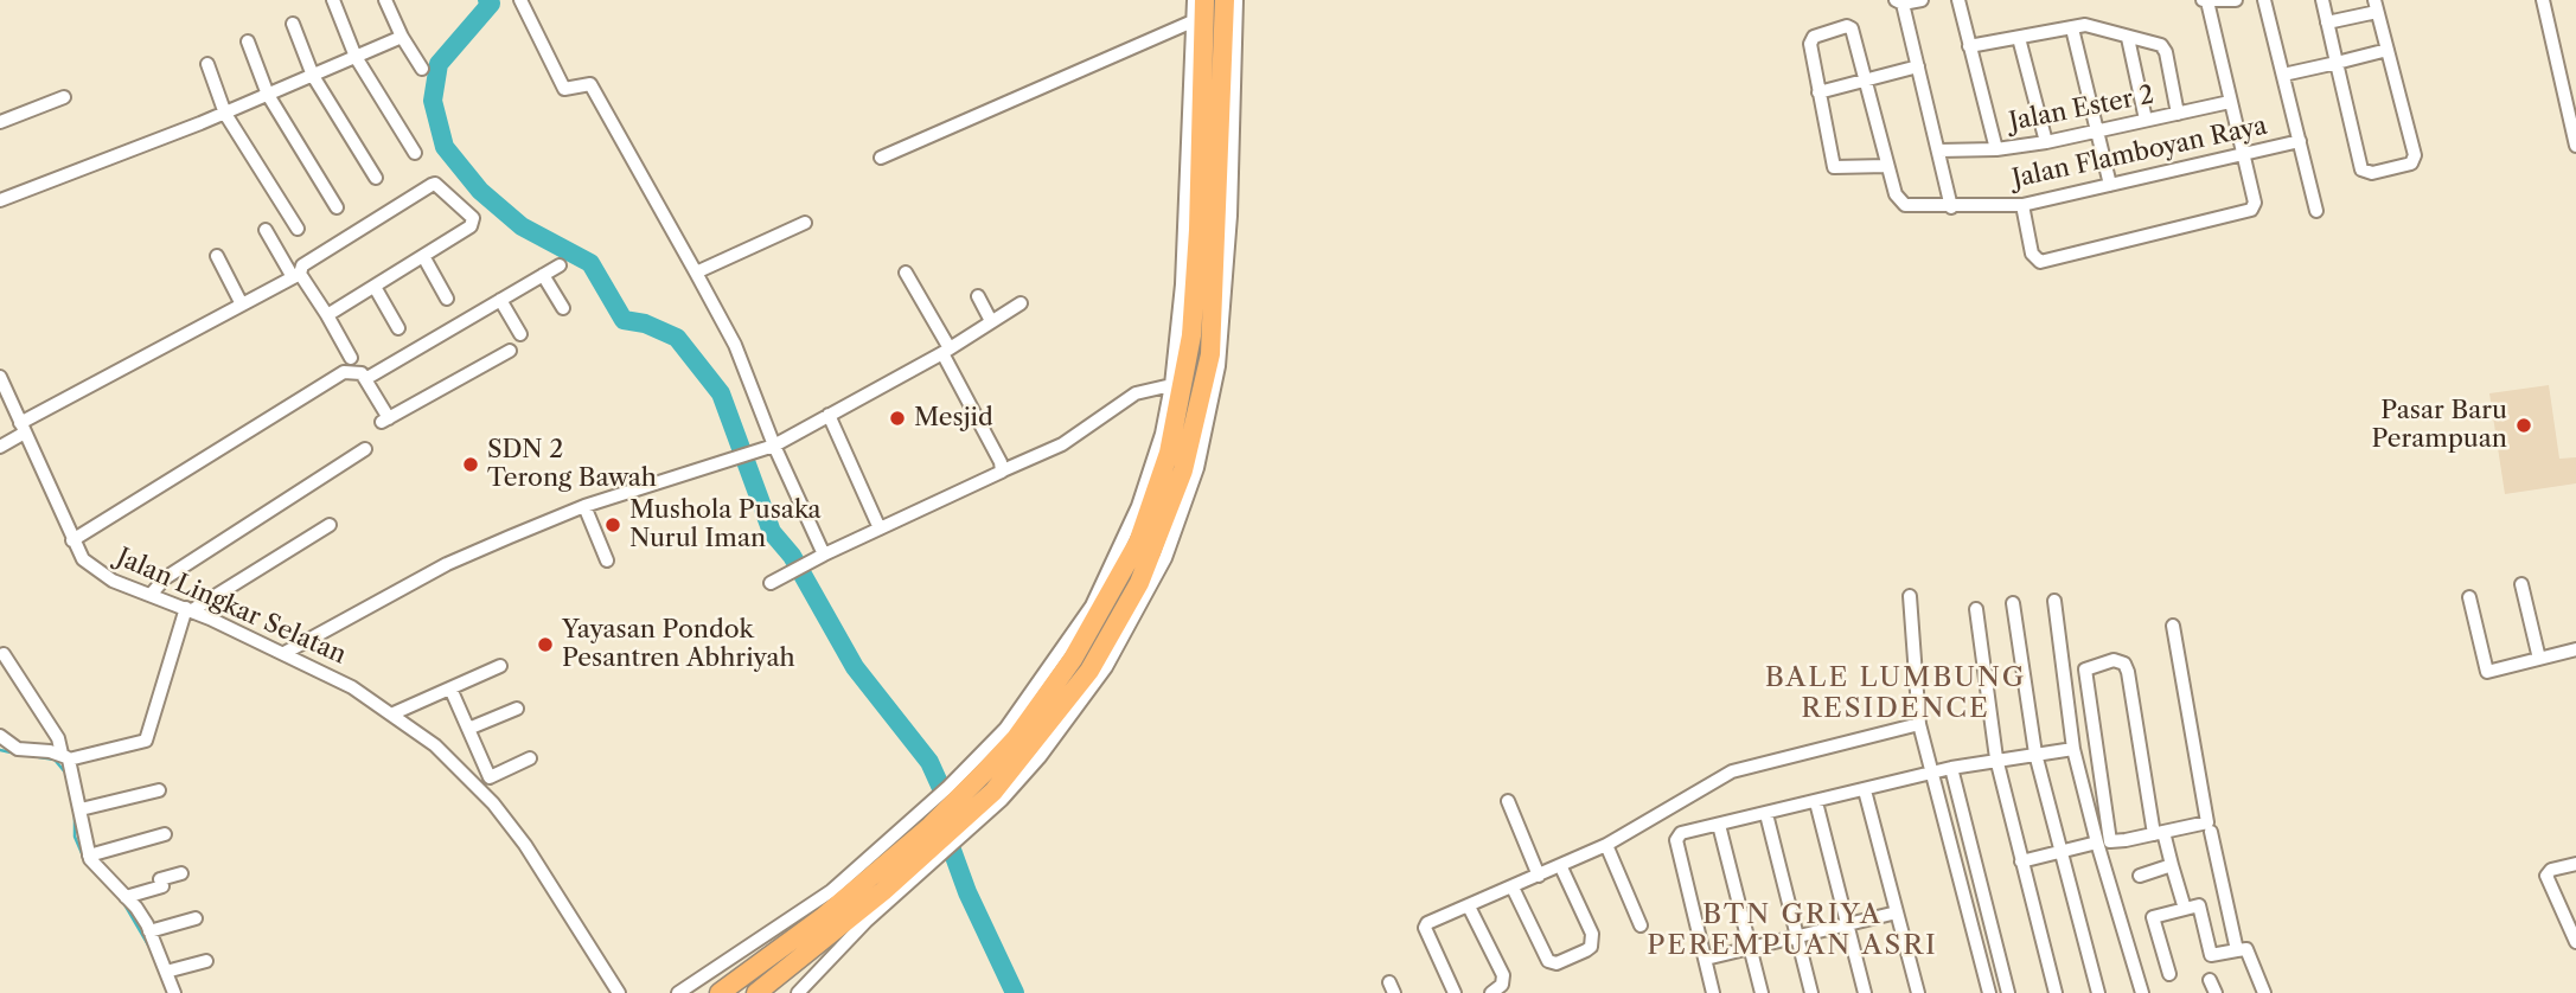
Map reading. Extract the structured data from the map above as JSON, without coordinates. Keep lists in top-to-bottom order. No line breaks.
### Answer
{"streets":{"street":["Jalan Ester 2","Jalan Flamboyan Raya","Jalan Lingkar Selatan"]},"districts":["BALE LUMBUNG RESIDENCE","BTN GRIYA PEREMPUAN ASRI"],"places":["Mesjid","Pasar Baru Perampuan","SDN 2 Terong Bawah","Mushola Pusaka Nurul Iman","Yayasan Pondok Pesantren Abhriyah"]}
